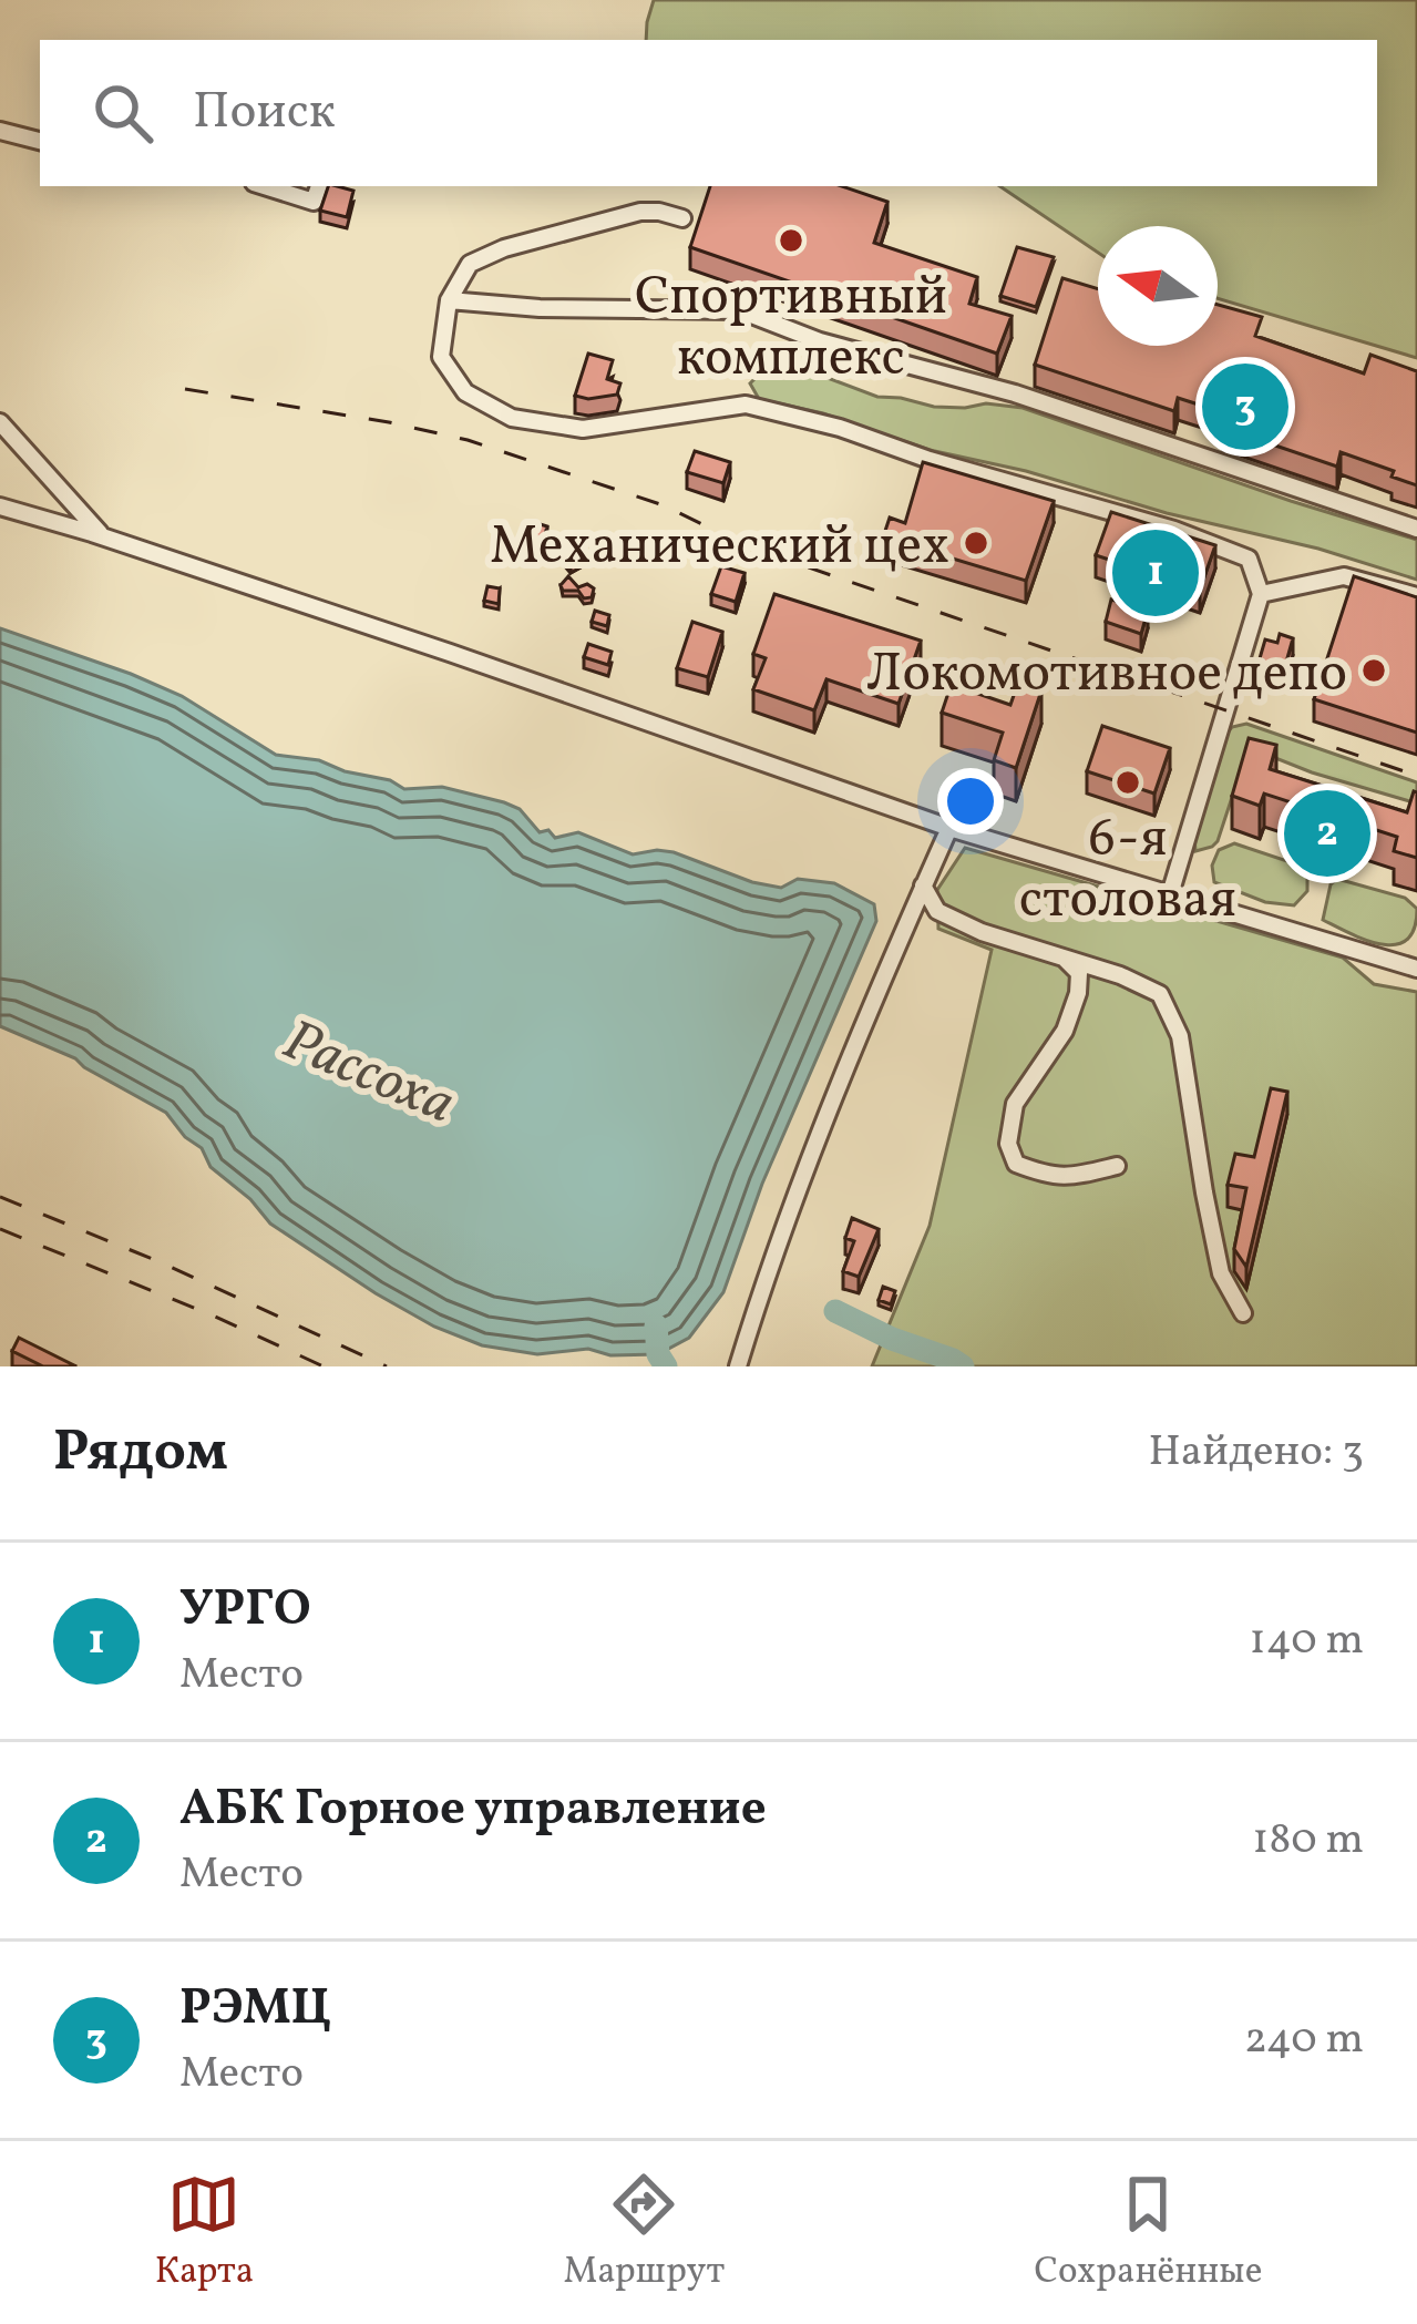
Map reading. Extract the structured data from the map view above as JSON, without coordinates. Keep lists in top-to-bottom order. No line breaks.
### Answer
{"water":["Рассоха"],"places":["Спортивный комплекс","Механический цех","Локомотивное депо","6-я столовая"],"north":"left","page":{"search":"Поиск","pins":["3","1","2"],"heading":["Рядом","Найдено: 3"],"list":[{"mark":"1","name":"УРГО","note":"Место","value":"140 m"},{"mark":"2","name":"АБК Горное управление","note":"Место","value":"180 m"},{"mark":"3","name":"РЭМЦ","note":"Место","value":"240 m"}],"nav":["Карта","Маршрут","Сохранённые"]}}
